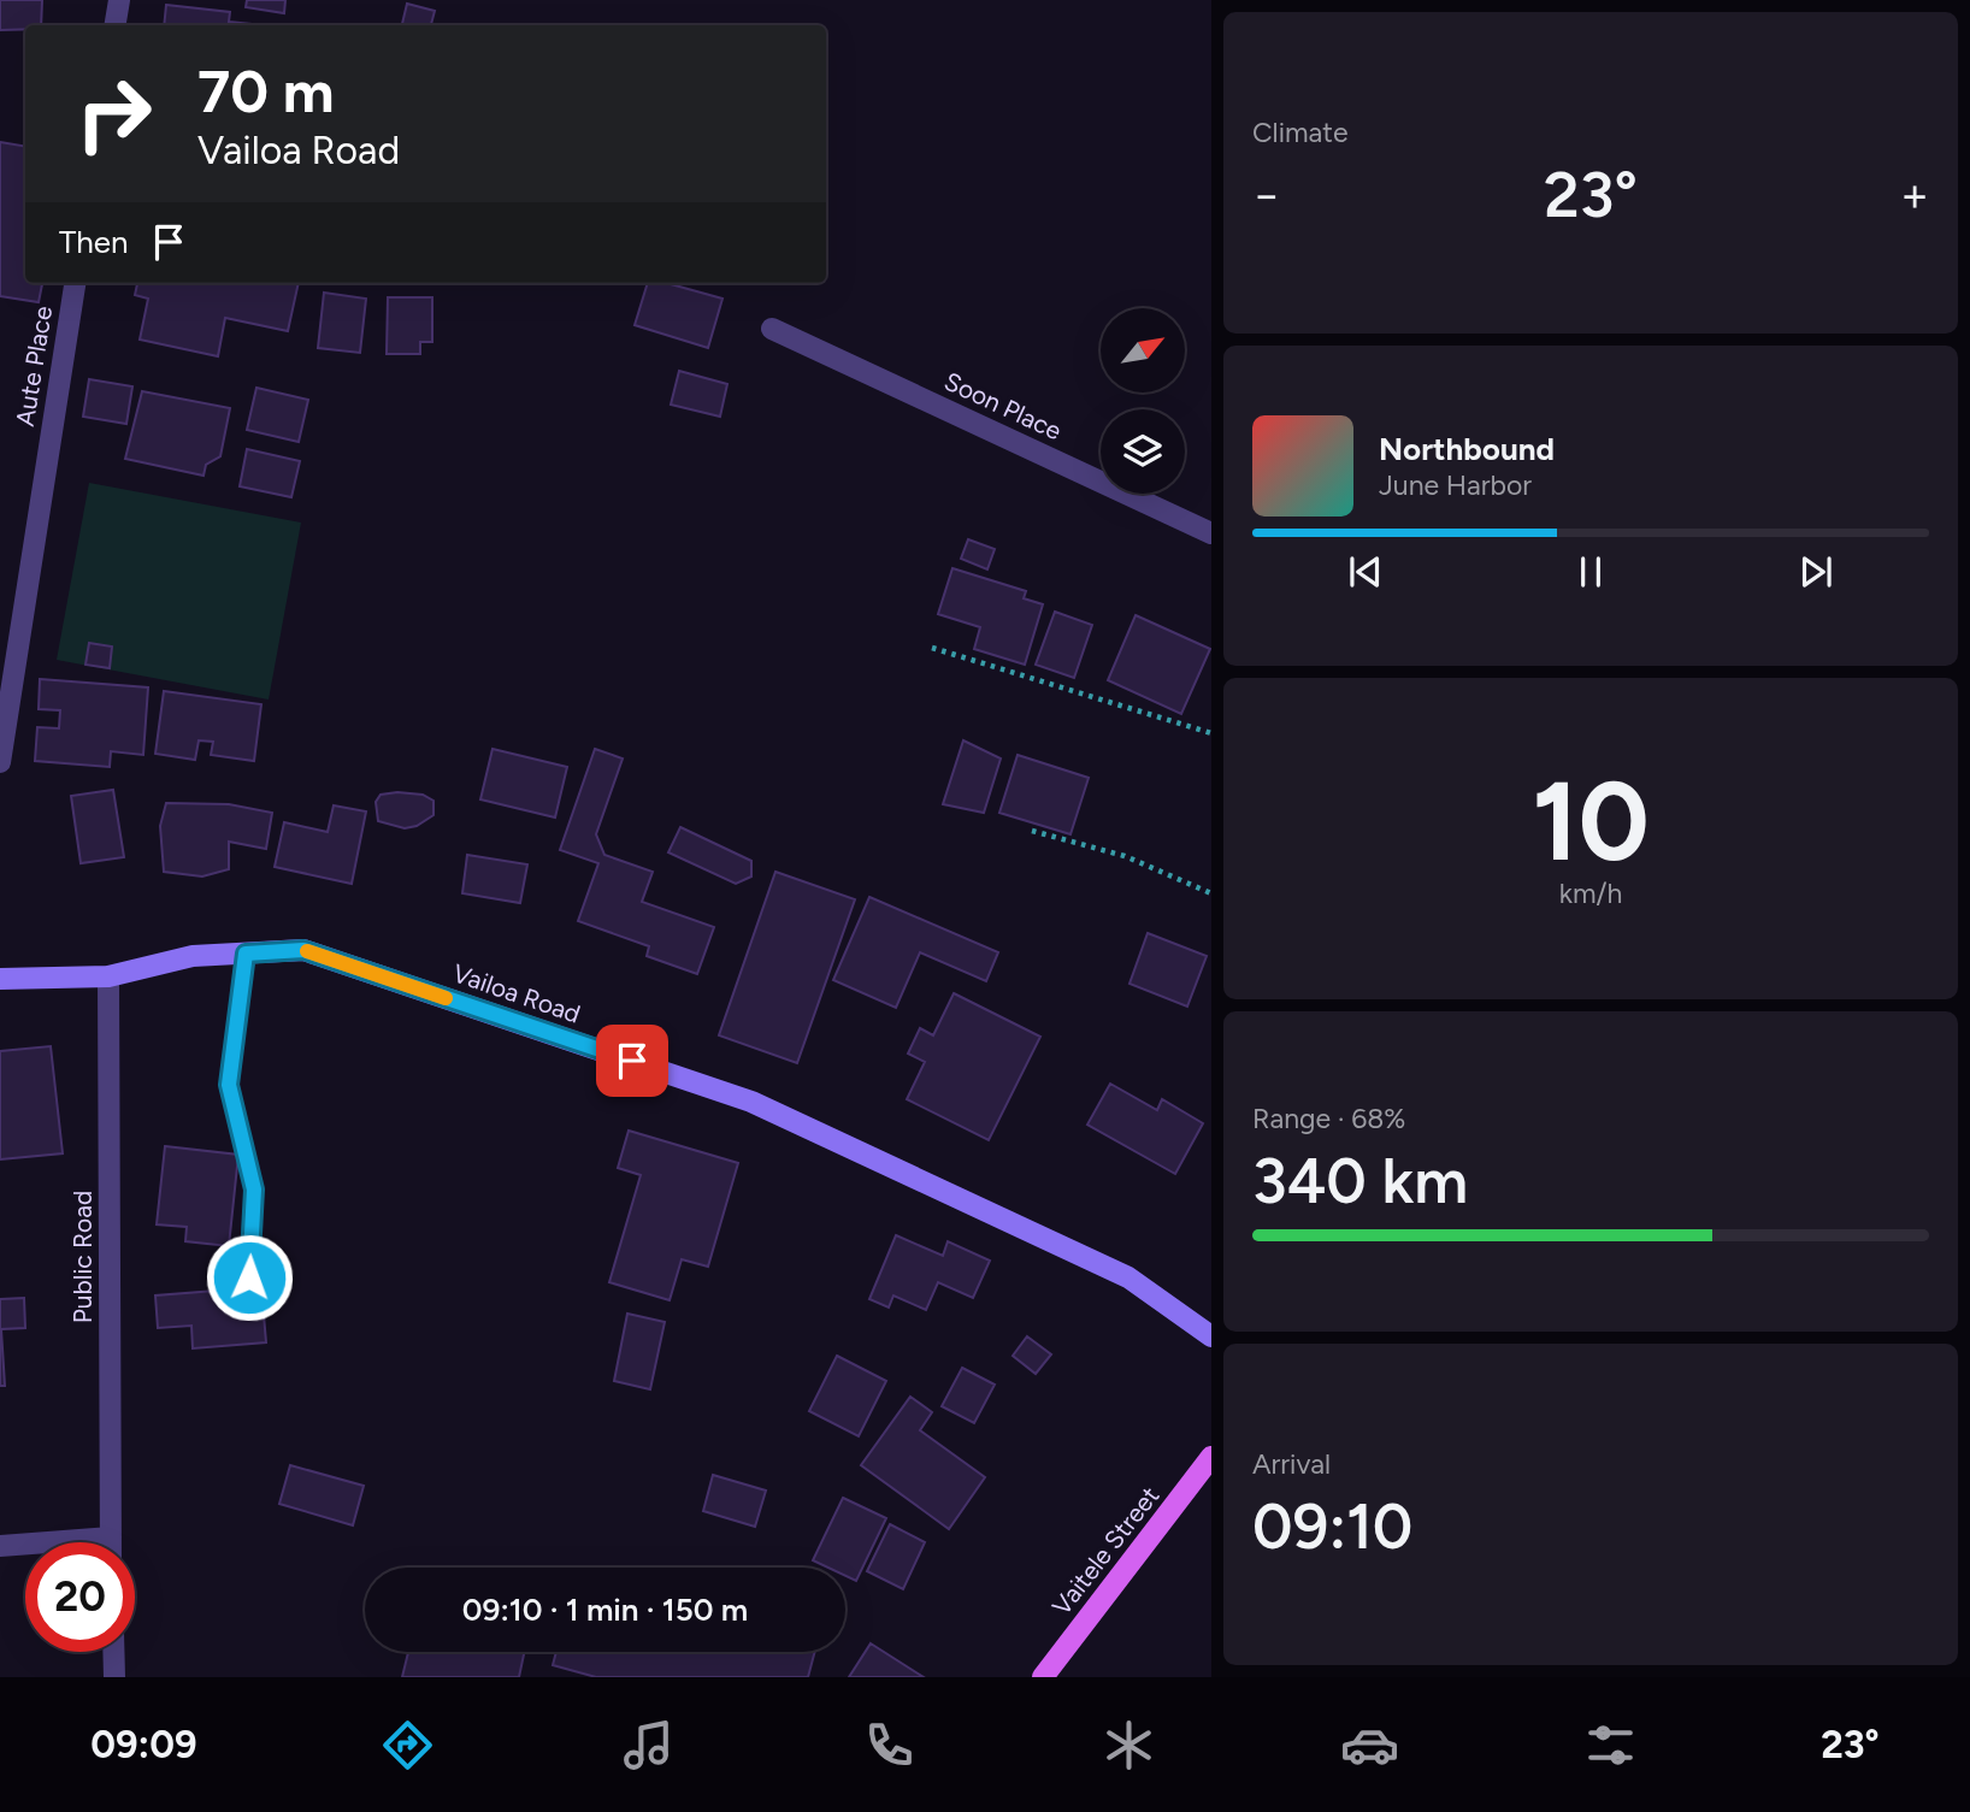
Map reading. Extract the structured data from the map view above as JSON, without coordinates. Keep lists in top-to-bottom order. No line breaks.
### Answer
{"streets":{"main road":["Vailoa Road","Vaitele Street"],"street":["Aute Place","Soon Place","Public Road"]},"crossings":[["Vailoa Road","Public Road"]],"north":"top right","page":{"tile":["Climate",["10","km/h"],["Range · 68%","340 km"],["Arrival","09:10"]],"turn":["70 m","Vailoa Road"],"heat":["−","23°","+"],"then":"Then","song":["Northbound","June Harbor"],"limit":"20","trip":"09:10 · 1 min · 150 m","tabs":["09:09","23°"]}}
